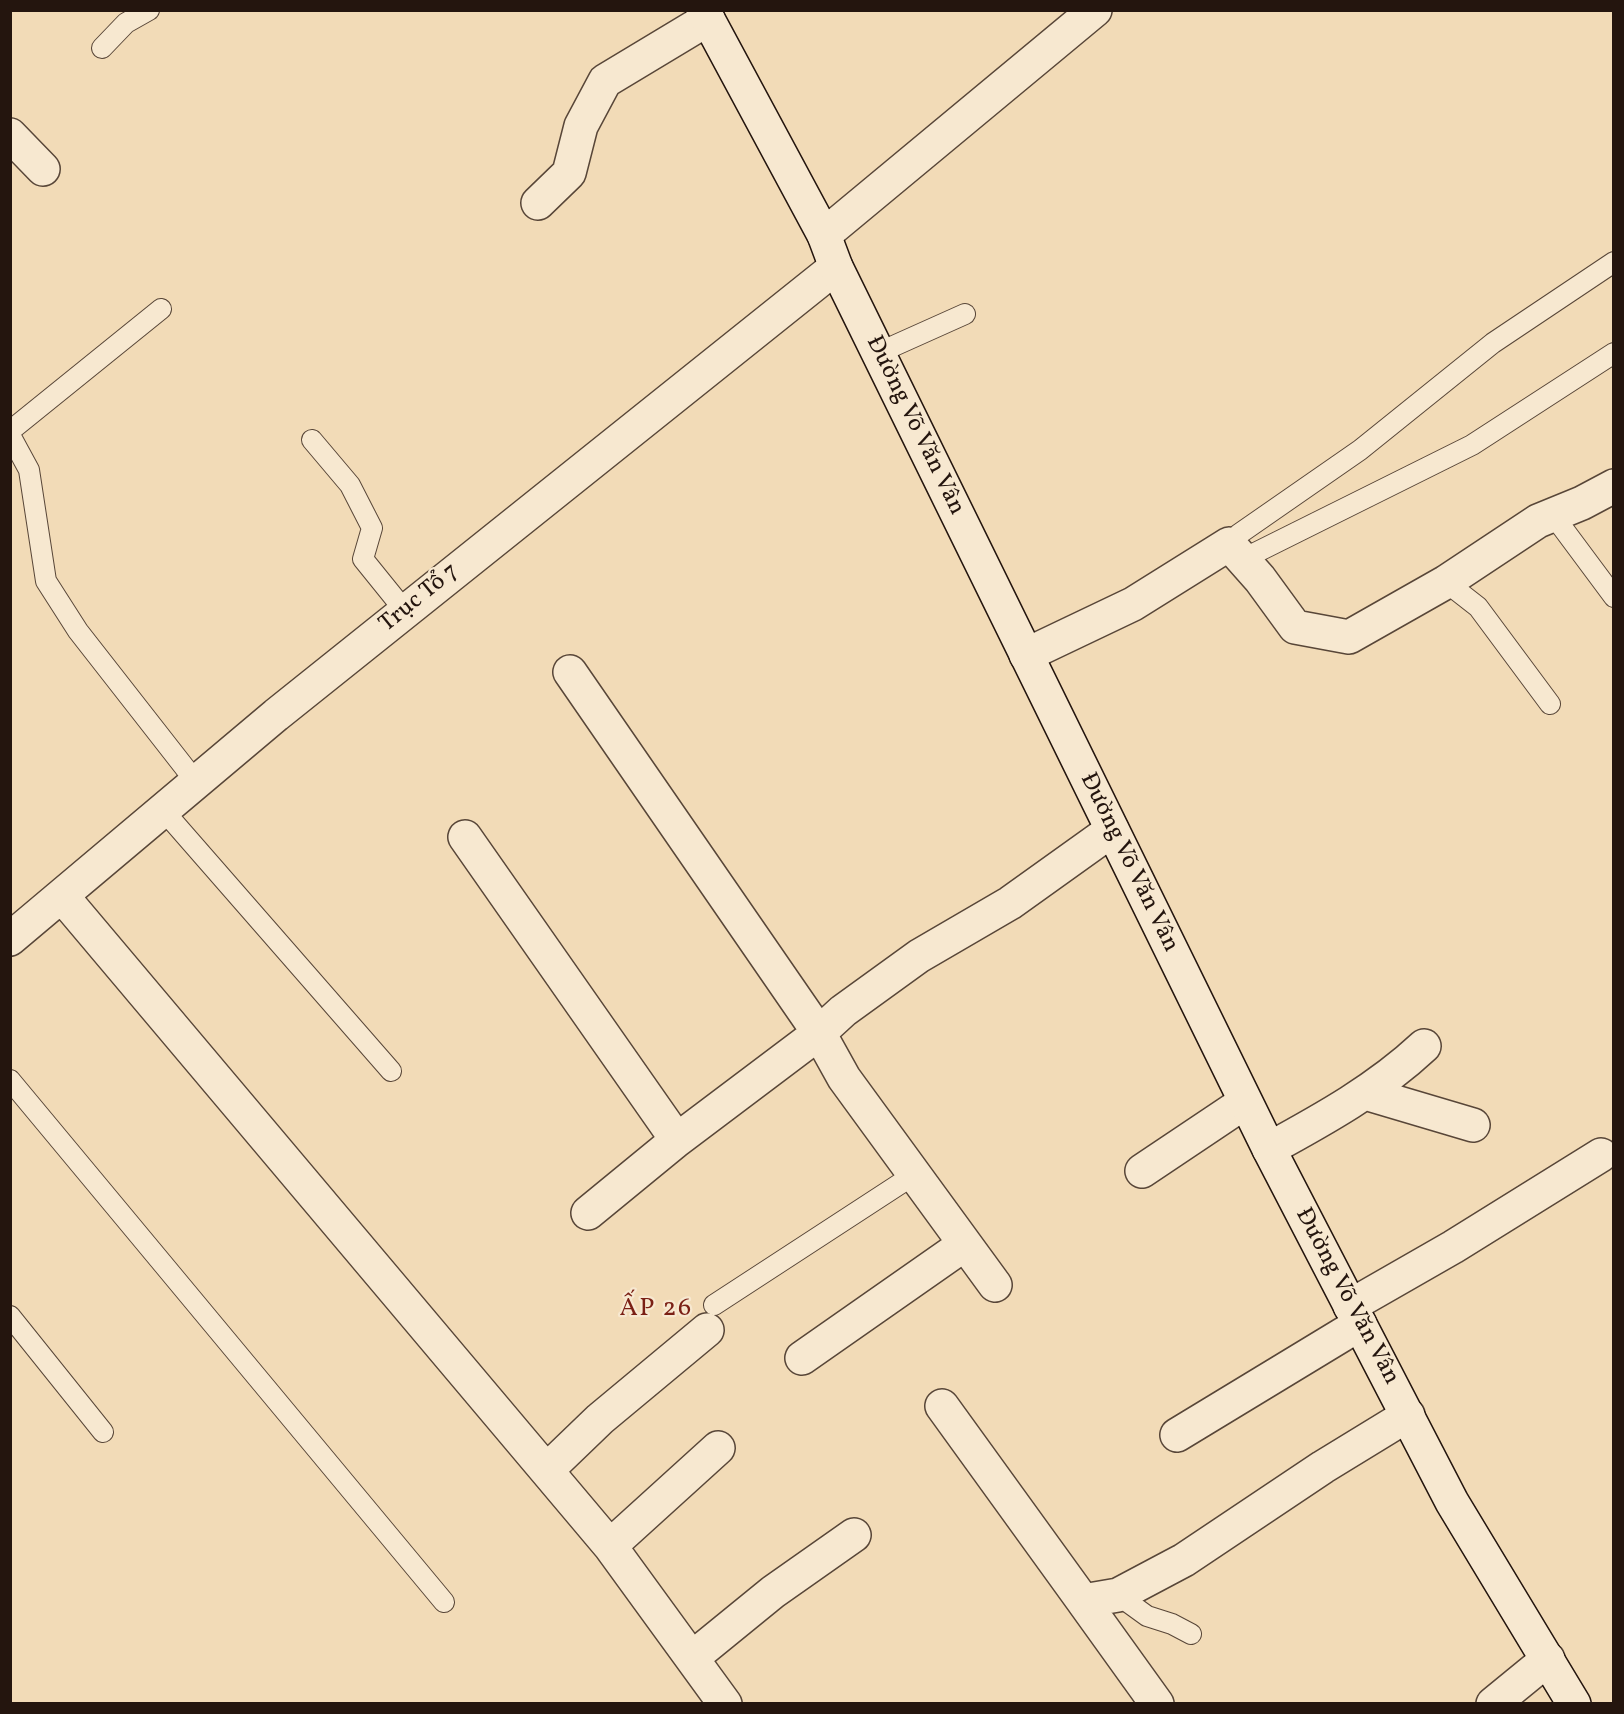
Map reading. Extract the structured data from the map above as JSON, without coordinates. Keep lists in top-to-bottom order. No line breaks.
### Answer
{"streets":{"street":["Đường Võ Văn Vân","Trục Tổ 7"]},"crossings":[["Đường Võ Văn Vân","Trục Tổ 7"]],"districts":["ẤP 26"]}
